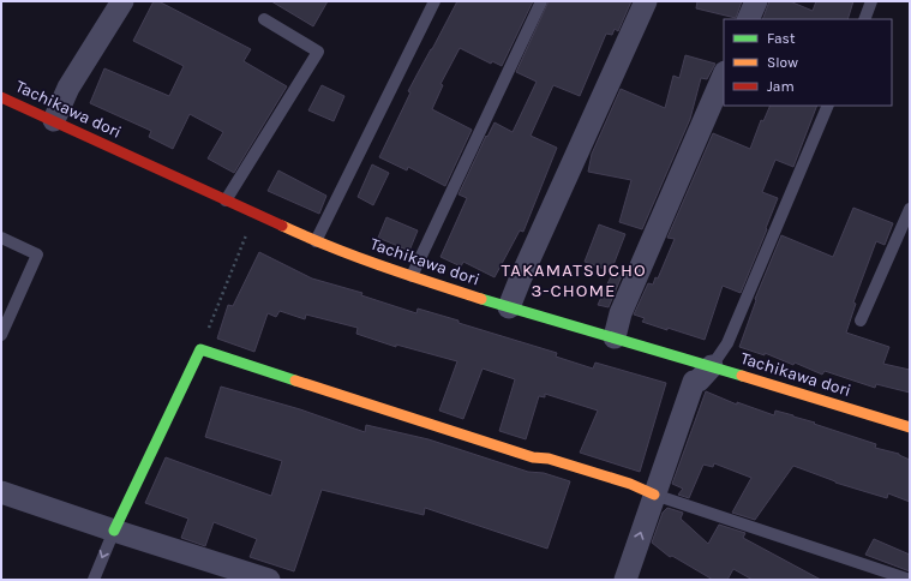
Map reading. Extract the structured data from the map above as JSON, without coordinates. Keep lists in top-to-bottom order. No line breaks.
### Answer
{"streets":{"main road":["Tachikawa dori"]},"districts":["TAKAMATSUCHO 3-CHOME"],"legend":["Fast","Slow","Jam"]}
